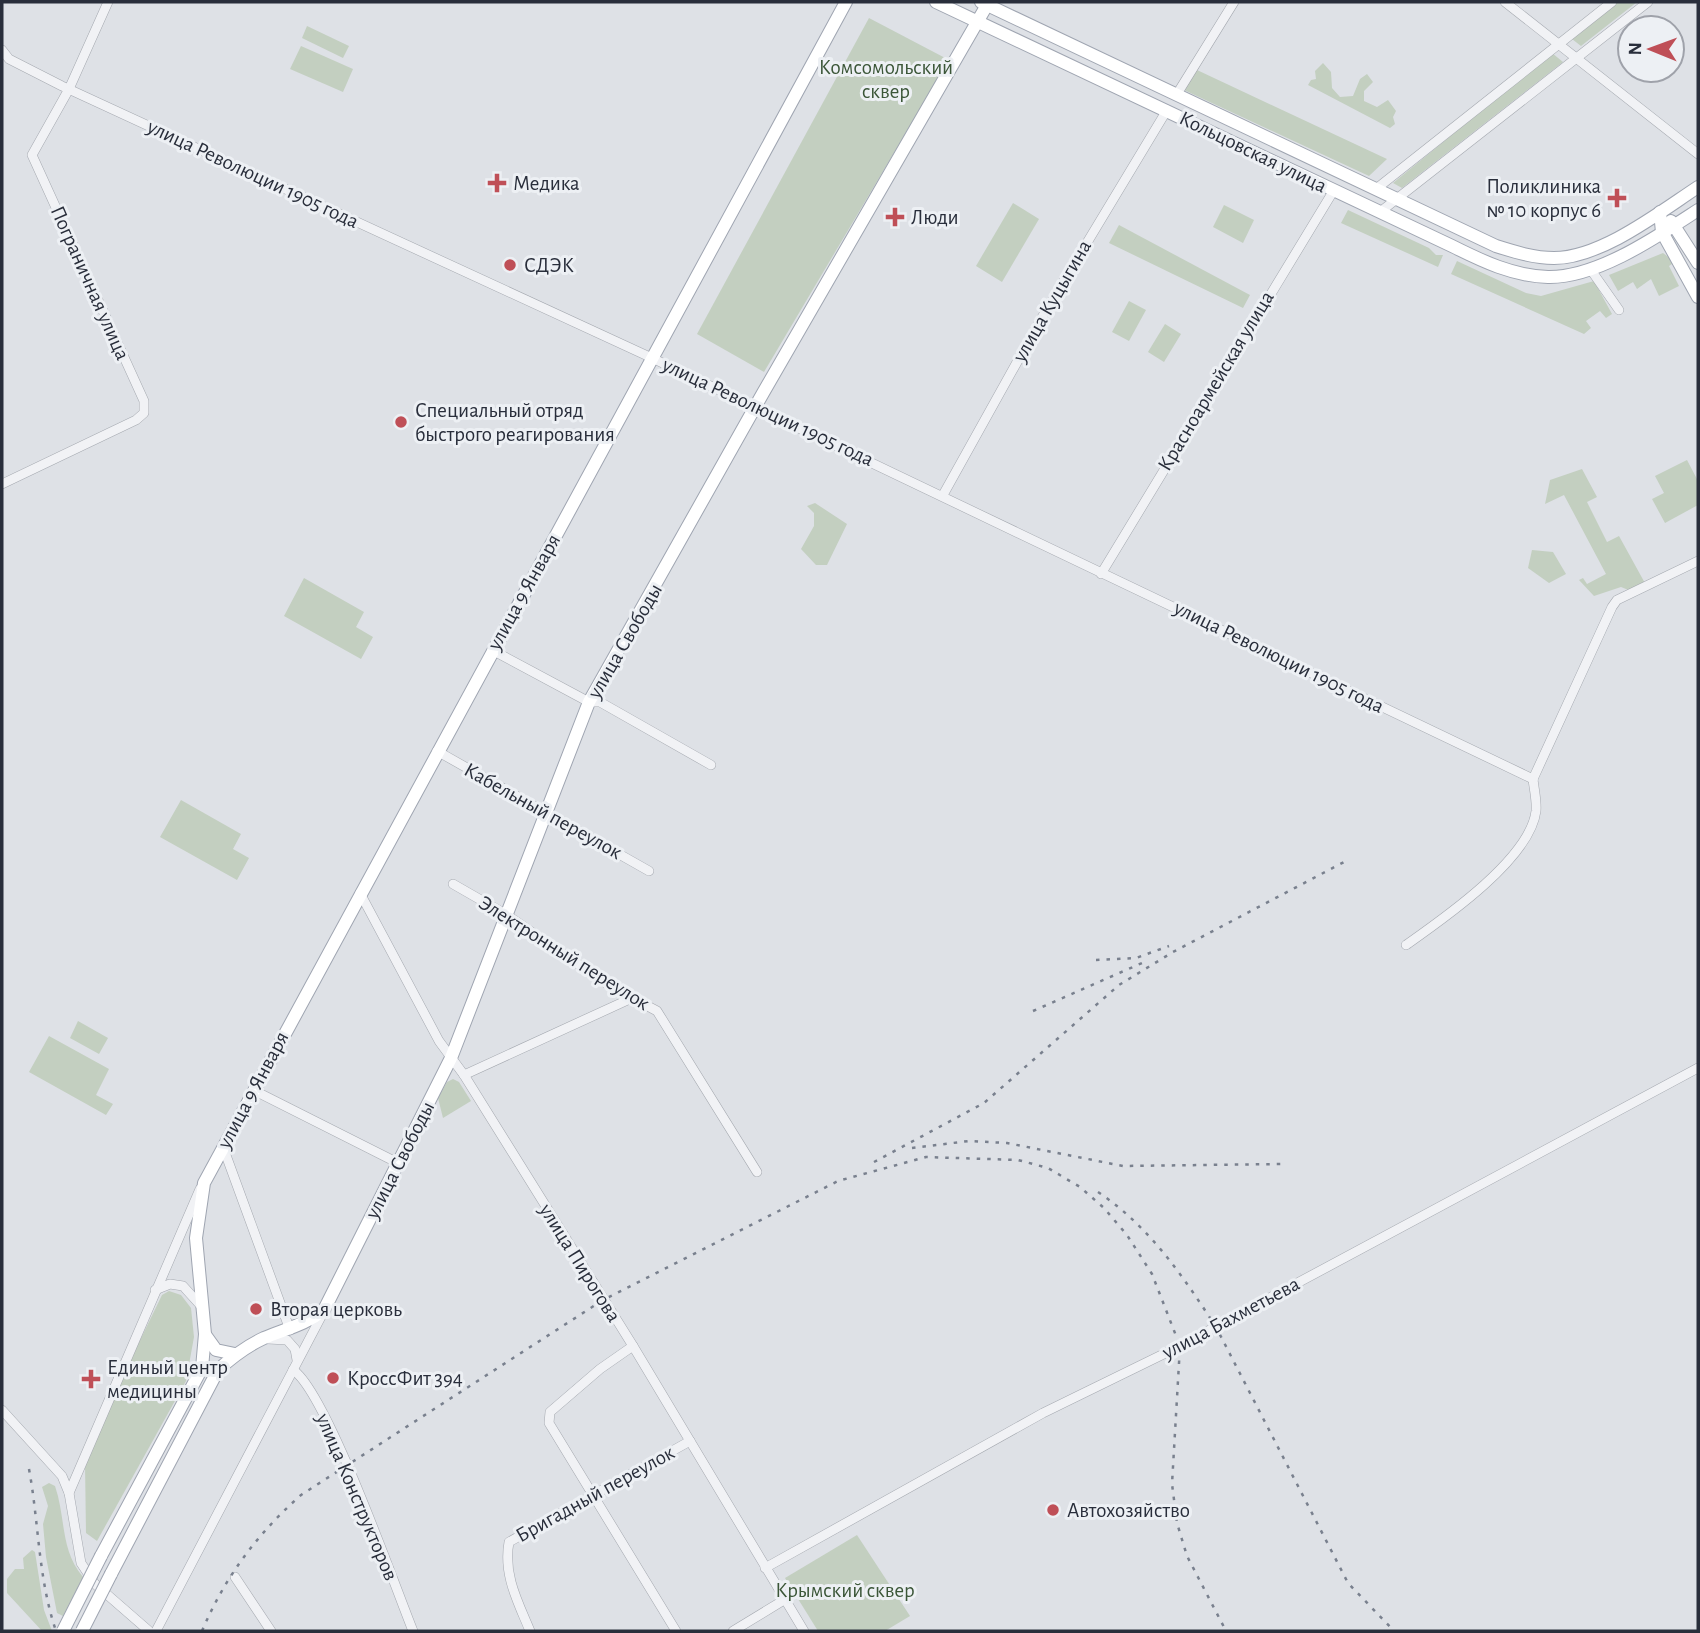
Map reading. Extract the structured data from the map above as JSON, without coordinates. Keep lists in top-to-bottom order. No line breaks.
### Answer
{"streets":{"main road":["Кольцовская улица","улица 9 Января","улица Свободы"],"street":["улица Революции 1905 года","Пограничная улица","улица Куцыгина","Красноармейская улица","Кабельный переулок","Электронный переулок","улица Пирогова","улица Бахметьева","Бригадный переулок","улица Конструкторов"]},"crossings":[["Кольцовская улица","улица Куцыгина"],["Кольцовская улица","Красноармейская улица"],["Кольцовская улица","улица Свободы"],["улица Революции 1905 года","Пограничная улица"],["улица Революции 1905 года","улица Куцыгина"],["улица Революции 1905 года","Красноармейская улица"],["улица Революции 1905 года","улица 9 Января"],["улица Революции 1905 года","улица Свободы"],["улица 9 Января","Кабельный переулок"],["улица 9 Января","улица Пирогова"],["улица Свободы","Кабельный переулок"],["улица Свободы","Электронный переулок"],["улица Свободы","улица Пирогова"],["улица Свободы","улица Конструкторов"],["улица Пирогова","улица Бахметьева"],["улица Пирогова","Бригадный переулок"]],"parks":["Комсомольский сквер","Крымский сквер"],"places":{"health":["Медика","Поликлиника № 10 корпус 6","Люди","Единый центр медицины"],"other":["СДЭК","Специальный отряд быстрого реагирования","Вторая церковь","КроссФит 394","Автохозяйство"]},"north":"left"}
